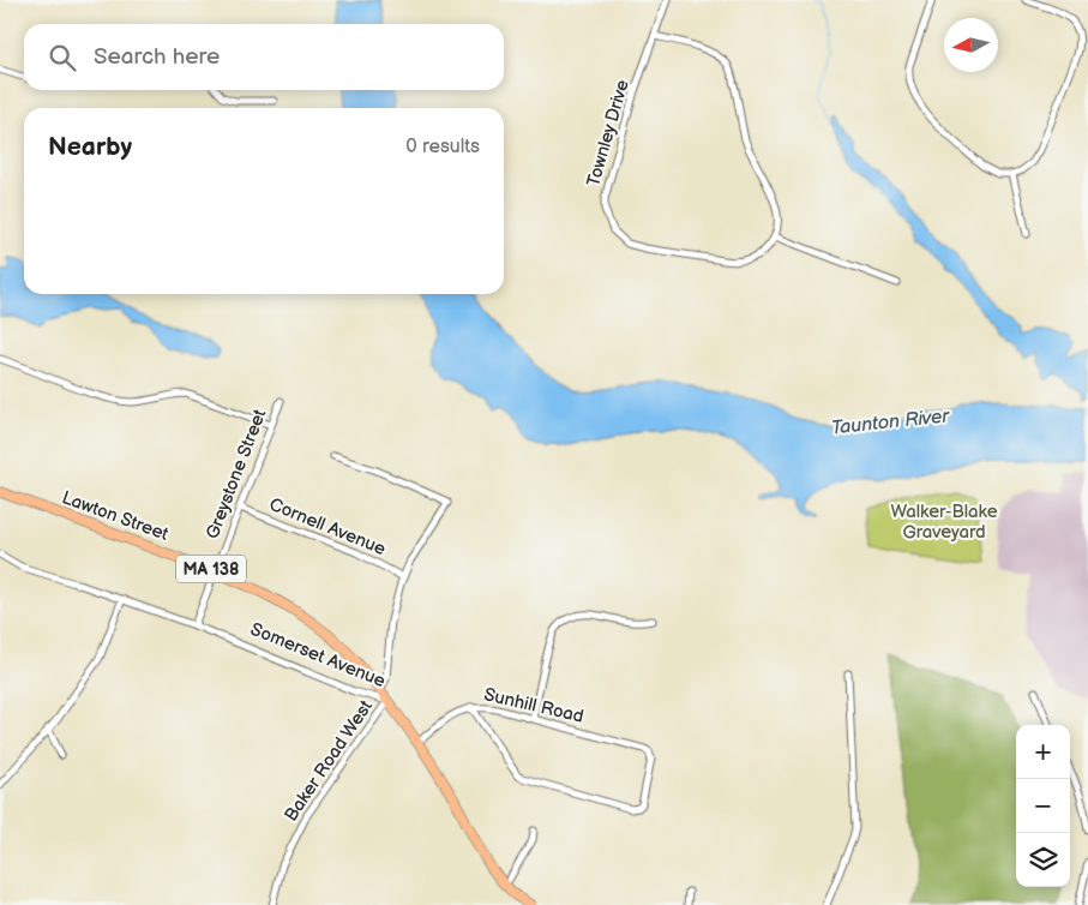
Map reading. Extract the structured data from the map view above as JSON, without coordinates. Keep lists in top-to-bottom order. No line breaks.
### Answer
{"streets":{"main road":["Lawton Street","MA 138","Somerset Avenue"],"street":["Townley Drive","Greystone Street","Cornell Avenue","Sunhill Road","Baker Road West"]},"crossings":[["Greystone Street","Lawton Street"],["Greystone Street","Cornell Avenue"],["Greystone Street","Somerset Avenue"],["Lawton Street","Somerset Avenue"],["Lawton Street","Baker Road West"],["Somerset Avenue","Sunhill Road"],["Somerset Avenue","Baker Road West"]],"water":["Taunton River"],"parks":["Walker-Blake Graveyard"],"north":"left","page":{"search":"Search here","heading":["Nearby","0 results"],"map_buttons":["+","−"]}}
